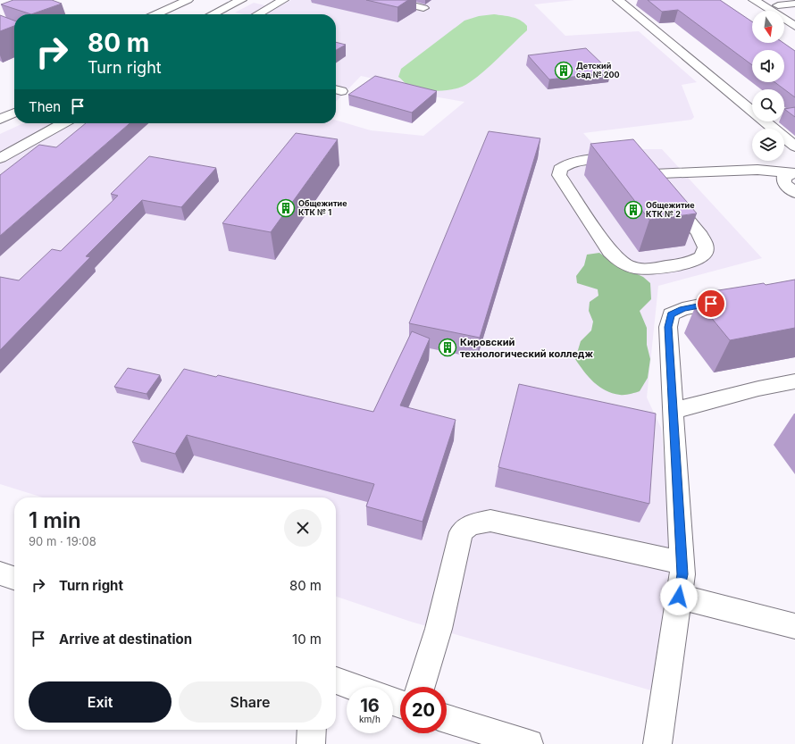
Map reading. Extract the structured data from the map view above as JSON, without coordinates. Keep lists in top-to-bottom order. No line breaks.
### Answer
{"places":{"building":["Детский сад № 200","Общежитие КТК № 1","Общежитие КТК № 2","Кировский технологический колледж"]},"north":"bottom","page":{"turn":["80 m","Turn right"],"then":"Then","heading":["1 min","90 m · 19:08"],"list":[{"name":"Turn right","value":"80 m"},{"name":"Arrive at destination","value":"10 m"}],"buttons":["Exit","Share"],"speed":"16 km/h","limit":"20"}}
